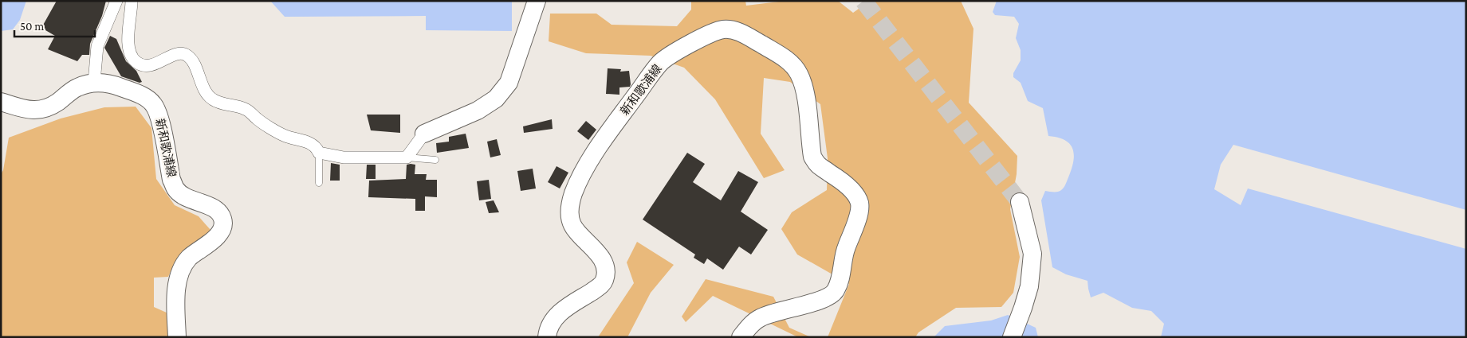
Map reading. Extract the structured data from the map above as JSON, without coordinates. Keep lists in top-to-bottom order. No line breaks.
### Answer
{"streets":{"main road":["新和歌浦線"]},"scale_bar":"50 m"}
